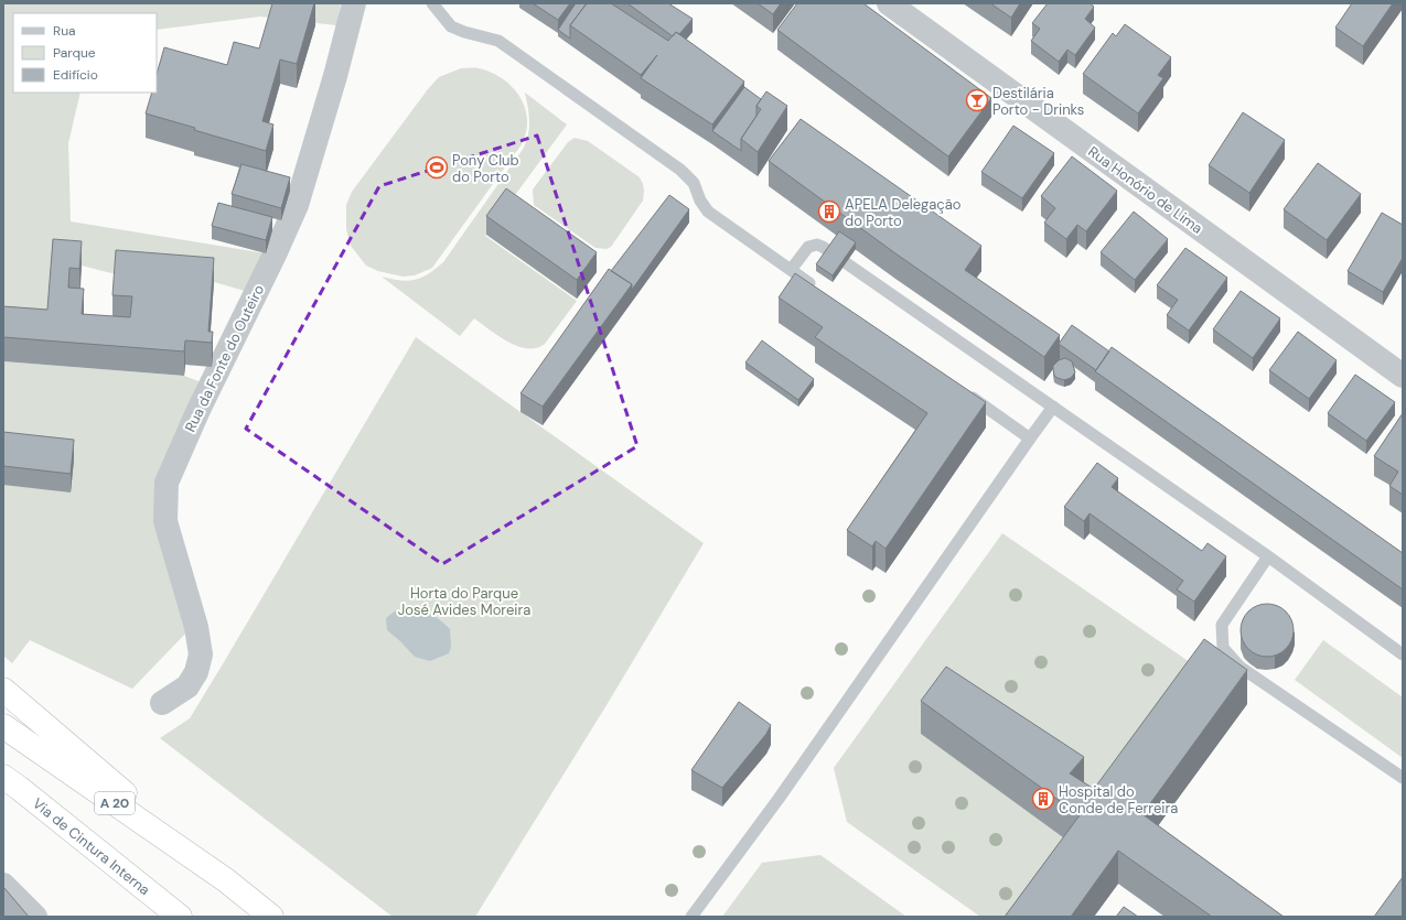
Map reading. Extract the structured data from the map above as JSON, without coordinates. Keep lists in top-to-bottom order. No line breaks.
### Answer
{"streets":{"highway":["A 20","Via de Cintura Interna"],"street":["Rua Honório de Lima","Rua da Fonte do Outeiro"]},"parks":["Horta do Parque José Avides Moreira"],"places":{"bar":["Destilária Porto - Drinks"],"sports":["Pony Club do Porto"],"building":["APELA Delegação do Porto","Hospital do Conde de Ferreira"]},"legend":["Rua","Parque","Edifício"]}
